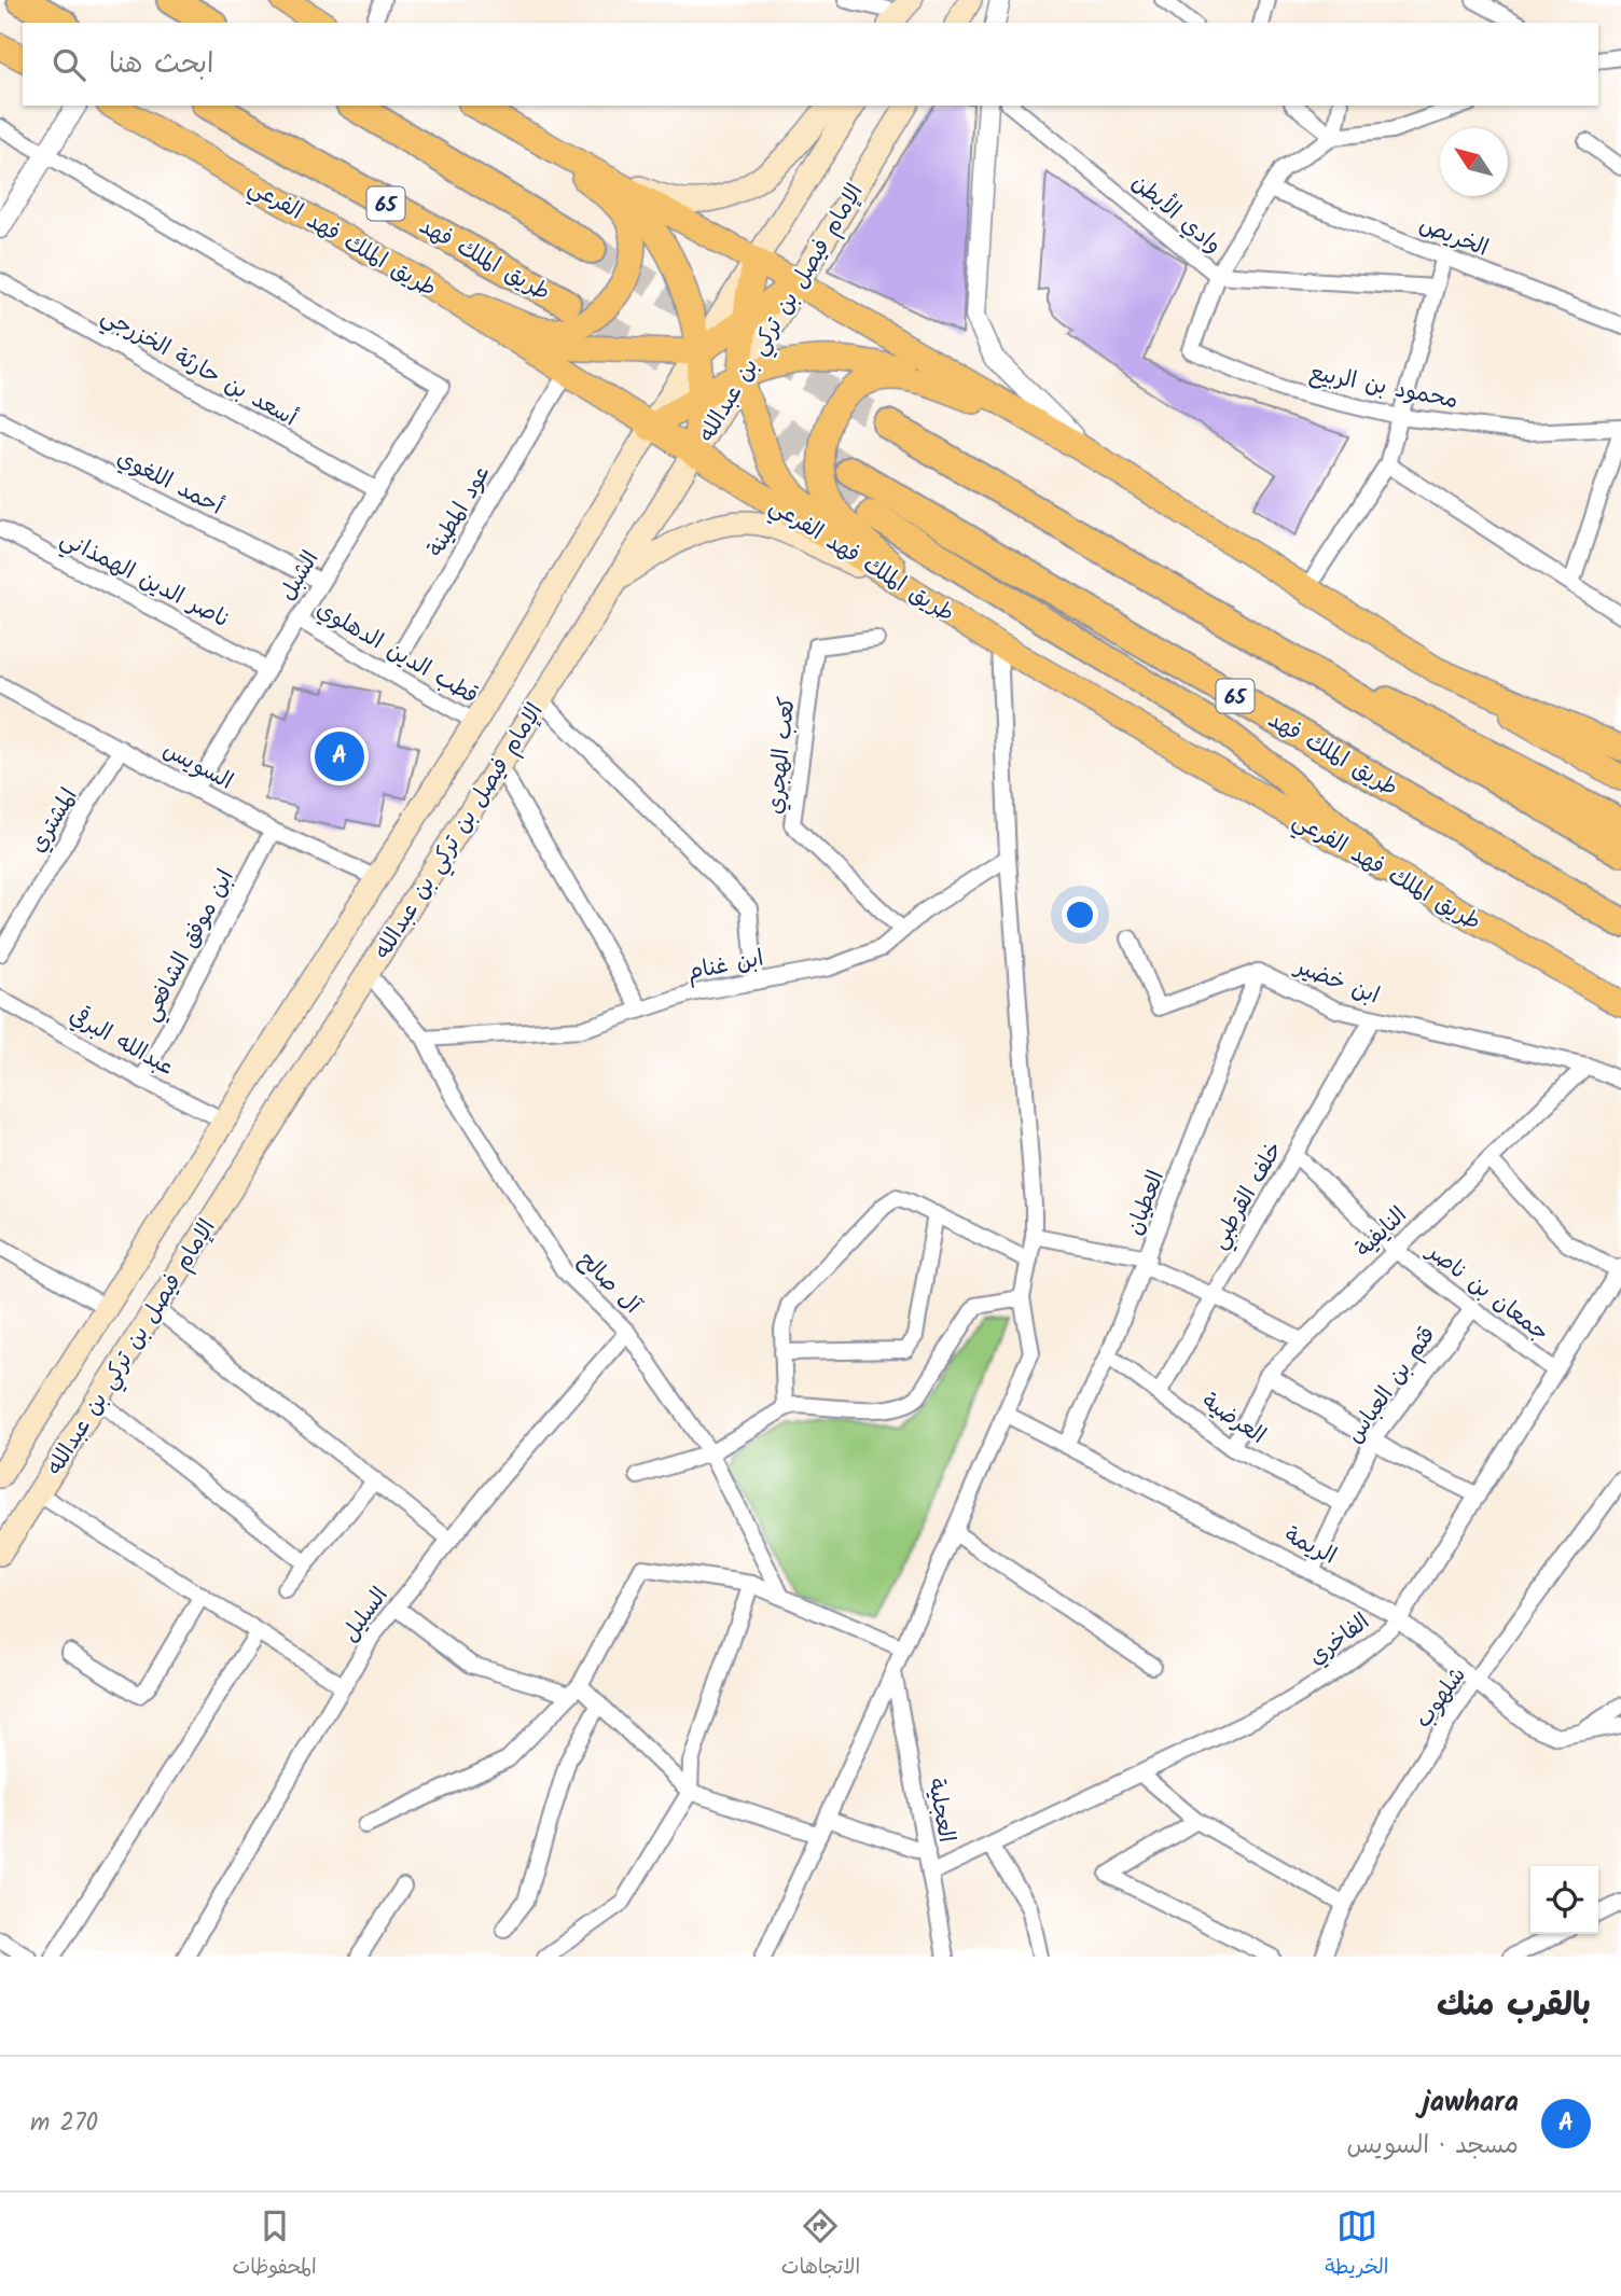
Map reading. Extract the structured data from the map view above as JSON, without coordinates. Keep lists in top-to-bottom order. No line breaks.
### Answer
{"streets":{"highway":["65","طريق الملك فهد"],"main road":["طريق الملك فهد الفرعي","الإمام فيصل بن تركي بن عبدالله"],"street":["وادي الأبطن","الخريص","أسعد بن حارثة الخزرجي","محمود بن الربيع","أحمد اللغوي","عود المطينة","الشبل","ناصر الدين الهمذاني","قطب الدين الدهلوي","كعب الهجري","السويس","المشتري","ابن موفق الشافعي","ابن غنام","ابن خضير","عبدالله البرقي","خلف القرطبي","العطيان","النايفية","آل صالح","جمعان بن ناصر","قثم بن العباس","العرضية","الريمة","السليل","الفاخري","شلهوب","العجلية"]},"crossings":[["وادي الأبطن","محمود بن الربيع"],["طريق الملك فهد الفرعي","الإمام فيصل بن تركي بن عبدالله"],["طريق الملك فهد الفرعي","عود المطينة"],["الإمام فيصل بن تركي بن عبدالله","قطب الدين الدهلوي"],["الإمام فيصل بن تركي بن عبدالله","السويس"],["الإمام فيصل بن تركي بن عبدالله","عبدالله البرقي"],["الإمام فيصل بن تركي بن عبدالله","آل صالح"],["أسعد بن حارثة الخزرجي","الشبل"],["أحمد اللغوي","الشبل"],["عود المطينة","قطب الدين الدهلوي"],["الشبل","ناصر الدين الهمذاني"],["الشبل","قطب الدين الدهلوي"],["الشبل","السويس"],["كعب الهجري","ابن غنام"],["السويس","المشتري"],["السويس","ابن موفق الشافعي"],["ابن موفق الشافعي","عبدالله البرقي"],["ابن غنام","آل صالح"],["ابن خضير","خلف القرطبي"],["ابن خضير","العطيان"],["ابن خضير","النايفية"],["خلف القرطبي","جمعان بن ناصر"],["خلف القرطبي","العرضية"],["العطيان","العرضية"],["العطيان","الريمة"],["النايفية","جمعان بن ناصر"],["النايفية","العرضية"],["آل صالح","السليل"],["جمعان بن ناصر","قثم بن العباس"],["جمعان بن ناصر","الفاخري"],["قثم بن العباس","العرضية"],["قثم بن العباس","الريمة"],["الريمة","الفاخري"],["الريمة","شلهوب"],["الفاخري","العجلية"]],"north":"top left","page":{"search":"ابحث هنا","pins":"A","heading":"بالقرب منك","list":[{"mark":"A","name":"jawhara","note":"مسجد · السويس","value":"270 m"}],"nav":["الخريطة","الاتجاهات","المحفوظات"]}}
